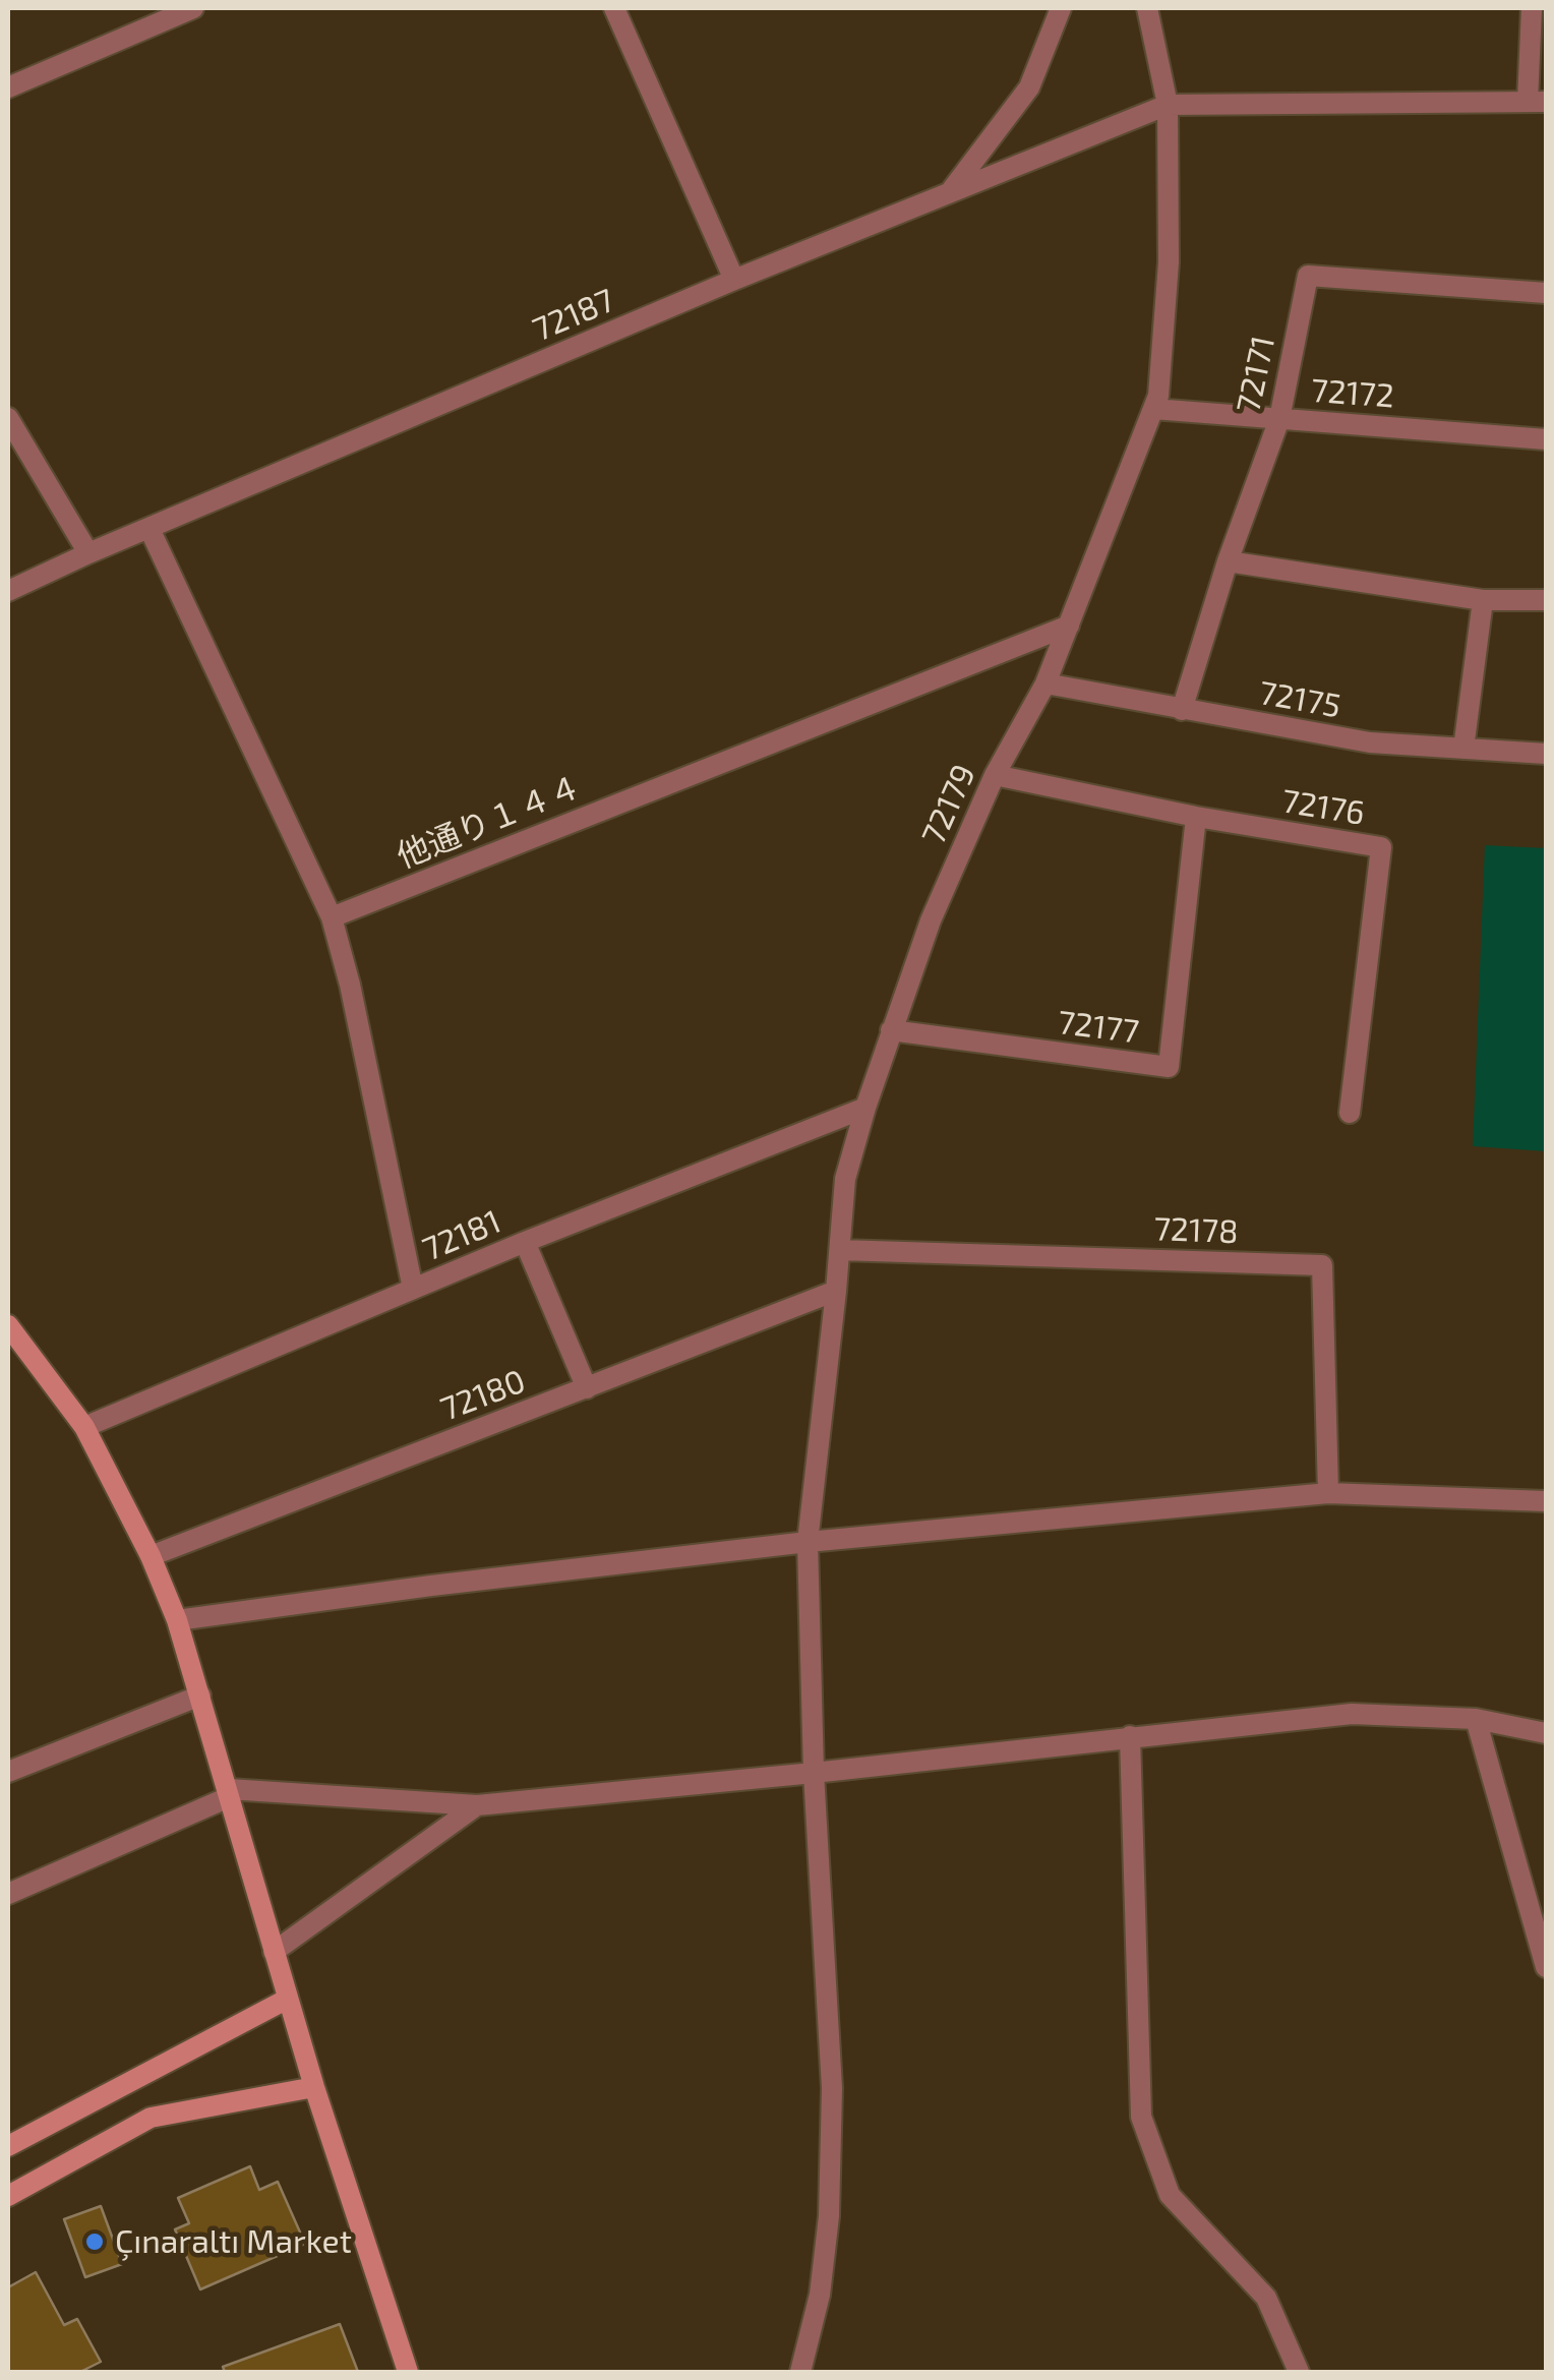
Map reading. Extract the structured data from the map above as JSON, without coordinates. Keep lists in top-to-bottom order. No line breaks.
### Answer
{"streets":{"street":["72187","72171","72172","72175","72179","72176","他通り１４４","72177","72178","72181","72180"]},"crossings":[["72187","72179"],["72171","72172"],["72171","72175"],["72172","72179"],["72175","72179"],["72179","72176"],["72179","他通り１４４"],["72179","72177"],["72179","72178"],["72179","72181"],["72179","72180"],["72176","72177"]],"places":["Çınaraltı Market"]}
